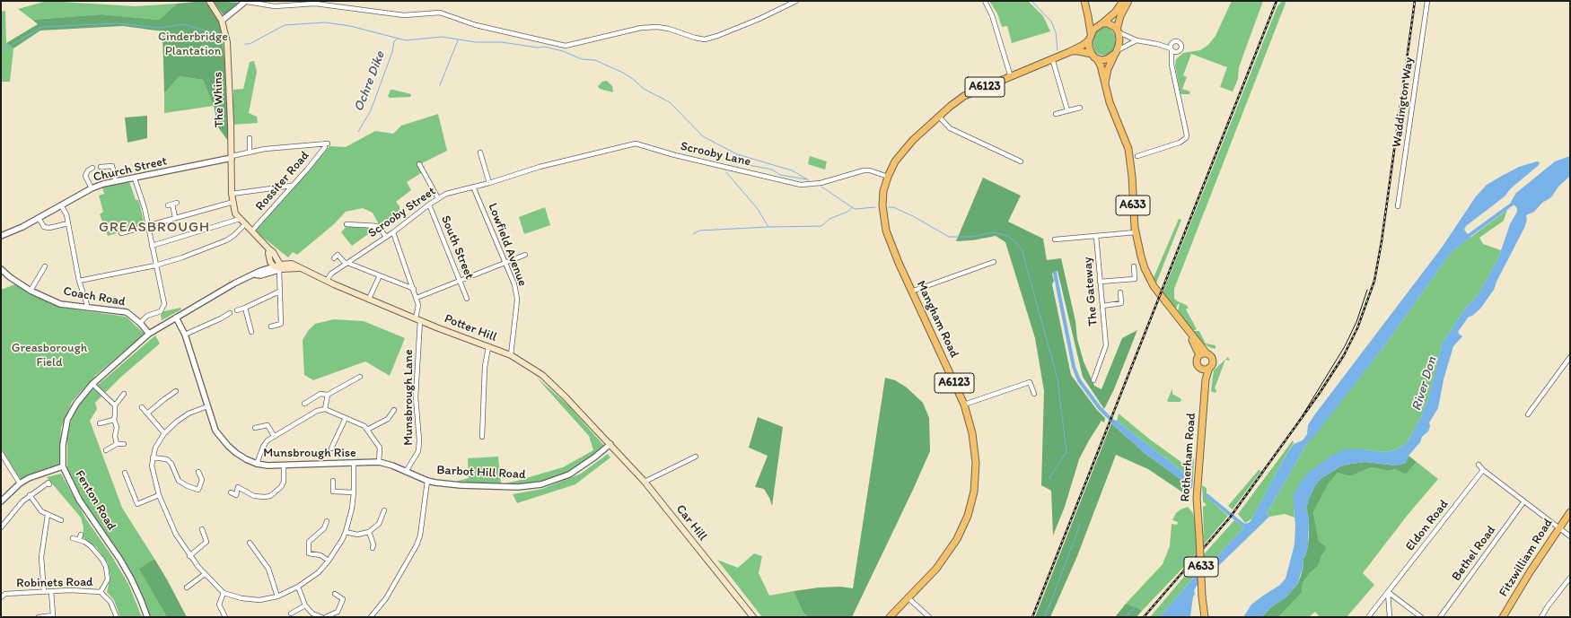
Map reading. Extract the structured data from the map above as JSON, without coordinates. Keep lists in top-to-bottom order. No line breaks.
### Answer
{"streets":{"main road":["A6123","The Whins","A633","Mangham Road","Potter Hill","Rotherham Road","Car Hill","Fitzwilliam Road"],"street":["Waddington Way","Scrooby Lane","Church Street","Rossiter Road","Scrooby Street","Lowfield Avenue","South Street","The Gateway","Coach Road","Munsbrough Lane","Munsbrough Rise","Barbot Hill Road","Fenton Road","Eldon Road","Bethel Road","Robinets Road"]},"crossings":[["A6123","A633"],["A6123","Mangham Road"],["A6123","Rotherham Road"],["The Whins","Church Street"],["Scrooby Lane","Scrooby Street"],["Scrooby Lane","Mangham Road"],["A633","Rotherham Road"],["Scrooby Street","Lowfield Avenue"],["Scrooby Street","South Street"],["Scrooby Street","Potter Hill"],["Scrooby Street","Munsbrough Lane"],["Lowfield Avenue","Potter Hill"],["Coach Road","Fenton Road"],["Potter Hill","Munsbrough Lane"],["Potter Hill","Barbot Hill Road"],["Potter Hill","Car Hill"],["Munsbrough Lane","Munsbrough Rise"],["Munsbrough Lane","Barbot Hill Road"],["Munsbrough Rise","Barbot Hill Road"],["Barbot Hill Road","Car Hill"]],"districts":["GREASBROUGH"],"water":["Ochre Dike","River Don"],"parks":["Cinderbridge Plantation","Greasborough Field"]}
